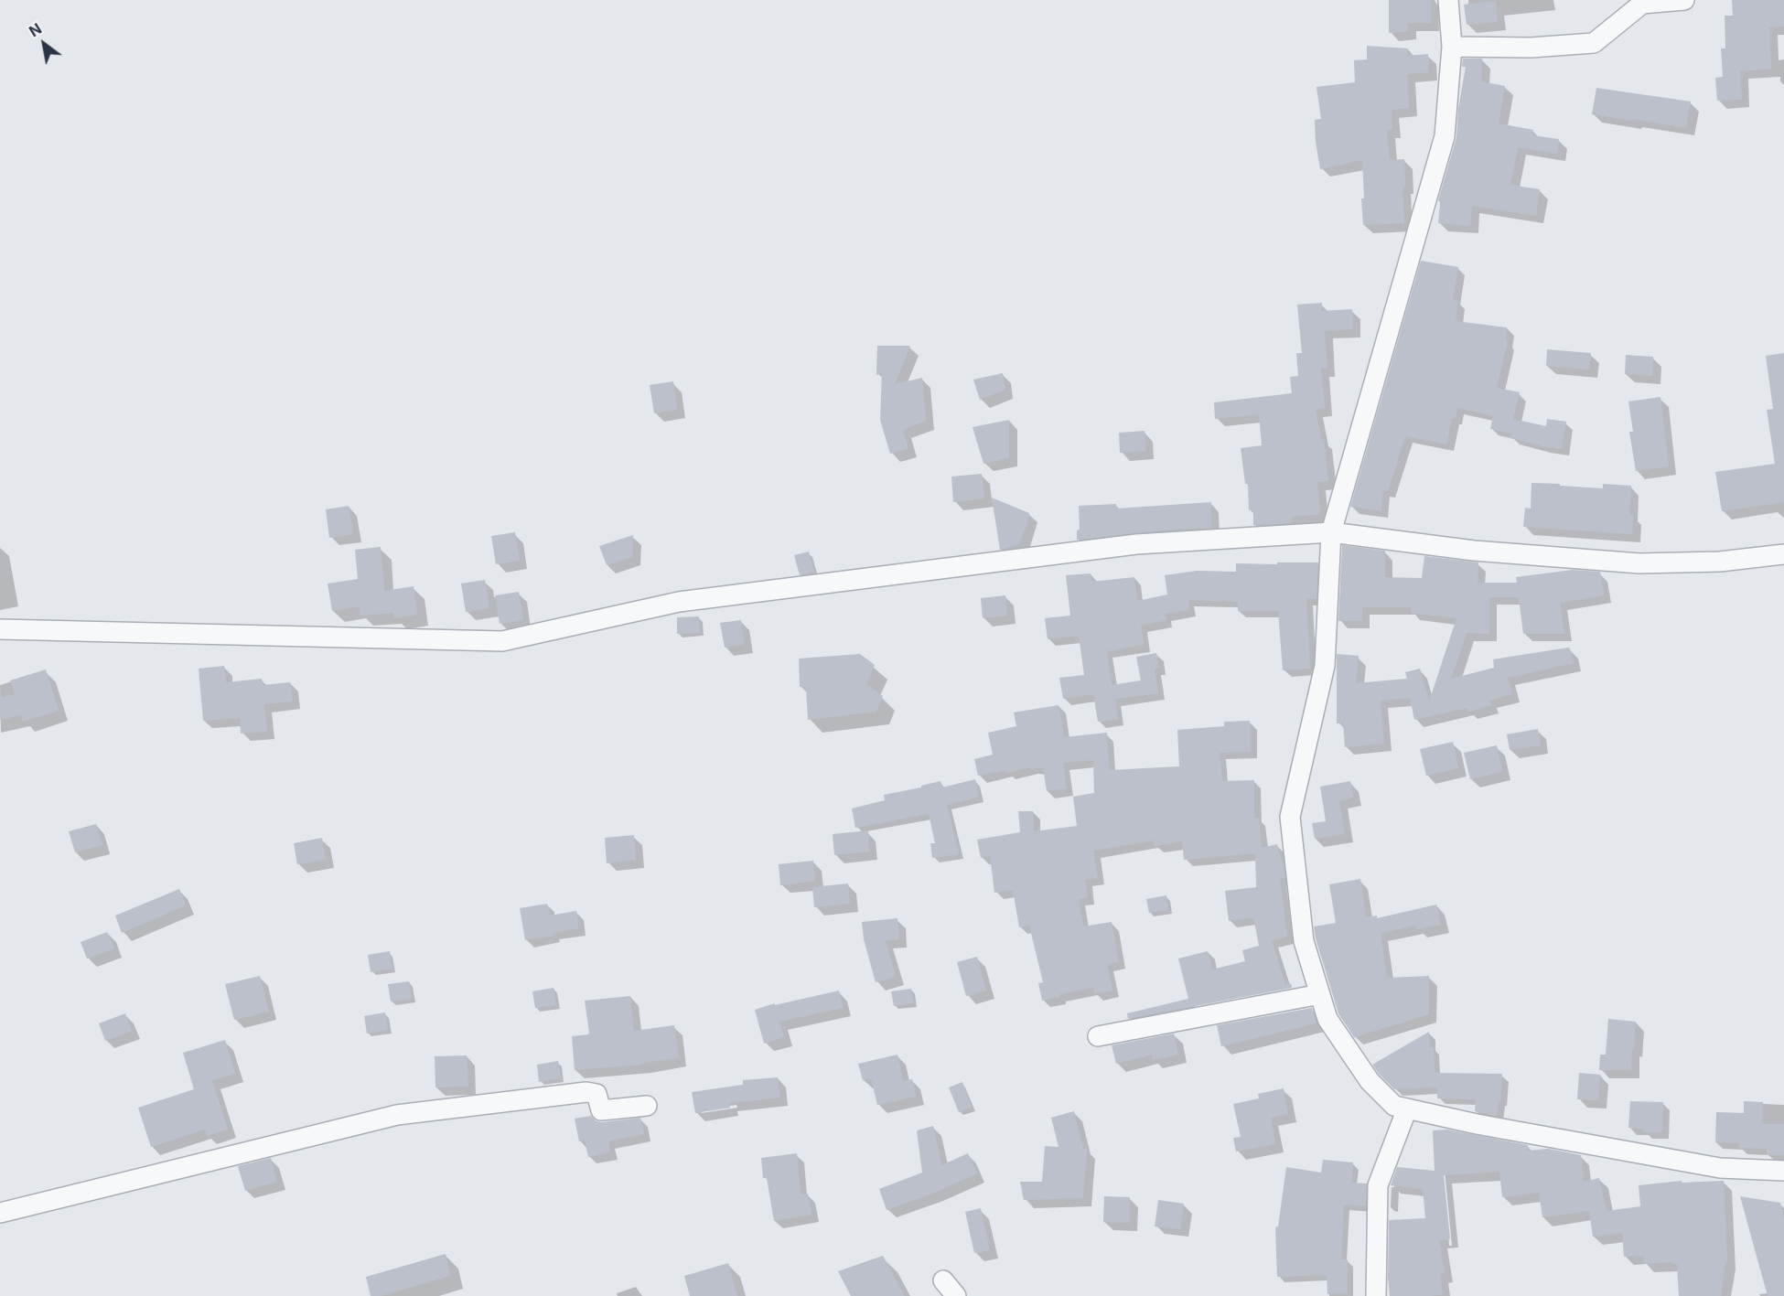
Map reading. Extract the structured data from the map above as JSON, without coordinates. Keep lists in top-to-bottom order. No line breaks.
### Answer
{"north":"top left"}
